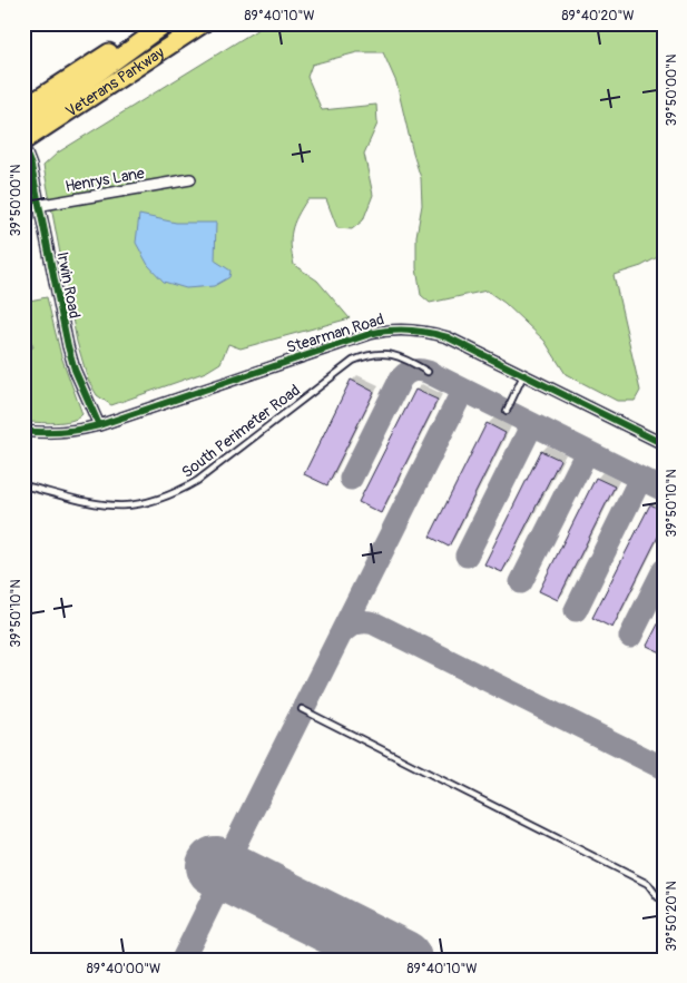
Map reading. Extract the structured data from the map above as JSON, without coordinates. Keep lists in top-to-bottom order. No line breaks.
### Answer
{"streets":{"highway":["Veterans Parkway"],"street":["Henrys Lane","Irwin Road","Stearman Road"],"lane":["South Perimeter Road"]},"crossings":[["Veterans Parkway","Irwin Road"],["Henrys Lane","Irwin Road"],["Irwin Road","Stearman Road"]],"coordinates":["89°40'10\"W","89°40'20\"W","39°50'00\"N","39°50'10\"N","39°50'20\"N","89°40'00\"W"]}
